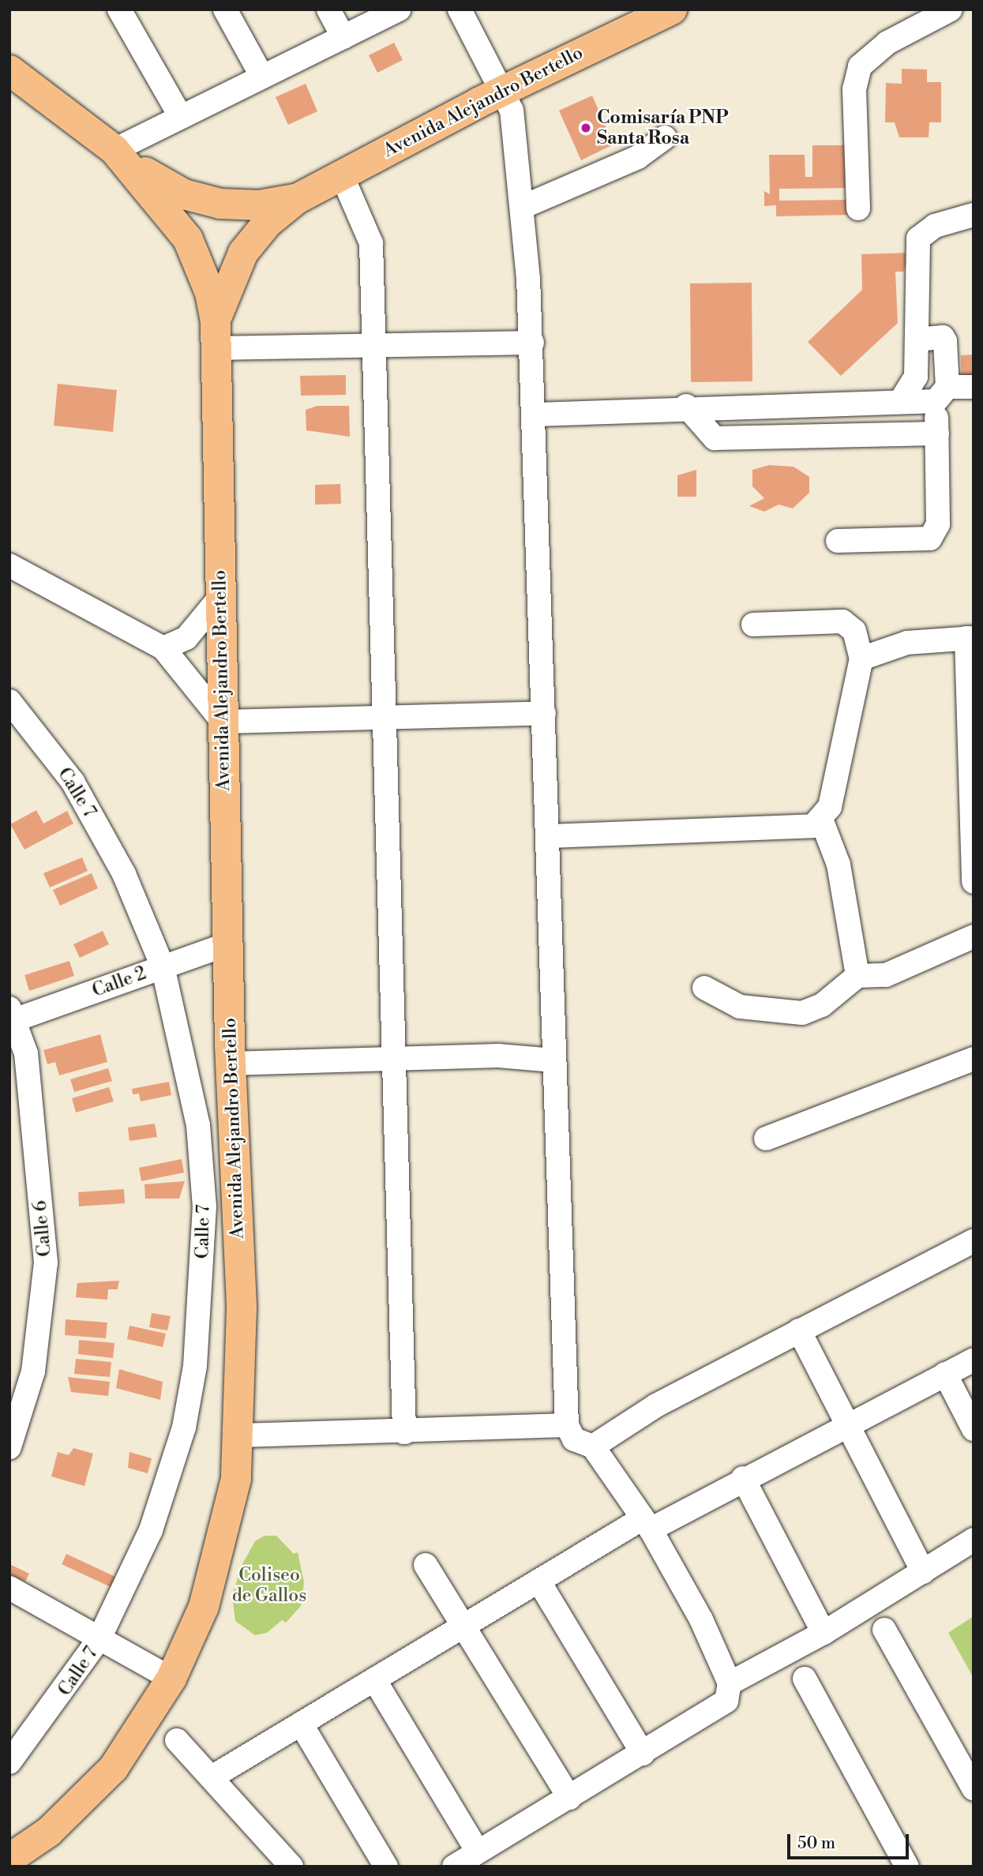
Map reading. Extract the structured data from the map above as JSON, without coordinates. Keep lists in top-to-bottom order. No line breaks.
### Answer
{"streets":{"main road":["Avenida Alejandro Bertello"],"street":["Calle 7","Calle 2","Calle 6"]},"crossings":[["Avenida Alejandro Bertello","Calle 2"],["Calle 7","Calle 2"],["Calle 2","Calle 6"]],"parks":["Coliseo de Gallos"],"places":["Comisaría PNP Santa Rosa"],"scale_bar":"50 m"}
